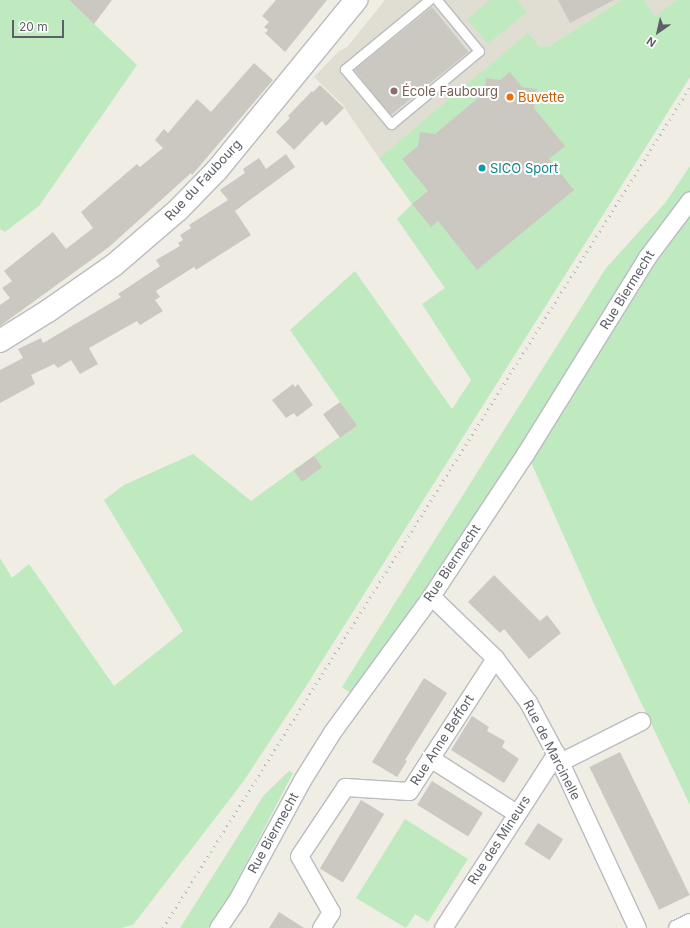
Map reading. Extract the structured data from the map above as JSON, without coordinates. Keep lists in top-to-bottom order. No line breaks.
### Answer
{"streets":{"main road":["Rue du Faubourg"],"street":["Rue Biermecht","Rue Anne Beffort","Rue de Marcinelle","Rue des Mineurs"]},"crossings":[["Rue Biermecht","Rue de Marcinelle"],["Rue Anne Beffort","Rue de Marcinelle"],["Rue de Marcinelle","Rue des Mineurs"]],"places":["École Faubourg","Buvette","SICO Sport"],"scale_bar":"20 m","north":"bottom left"}
